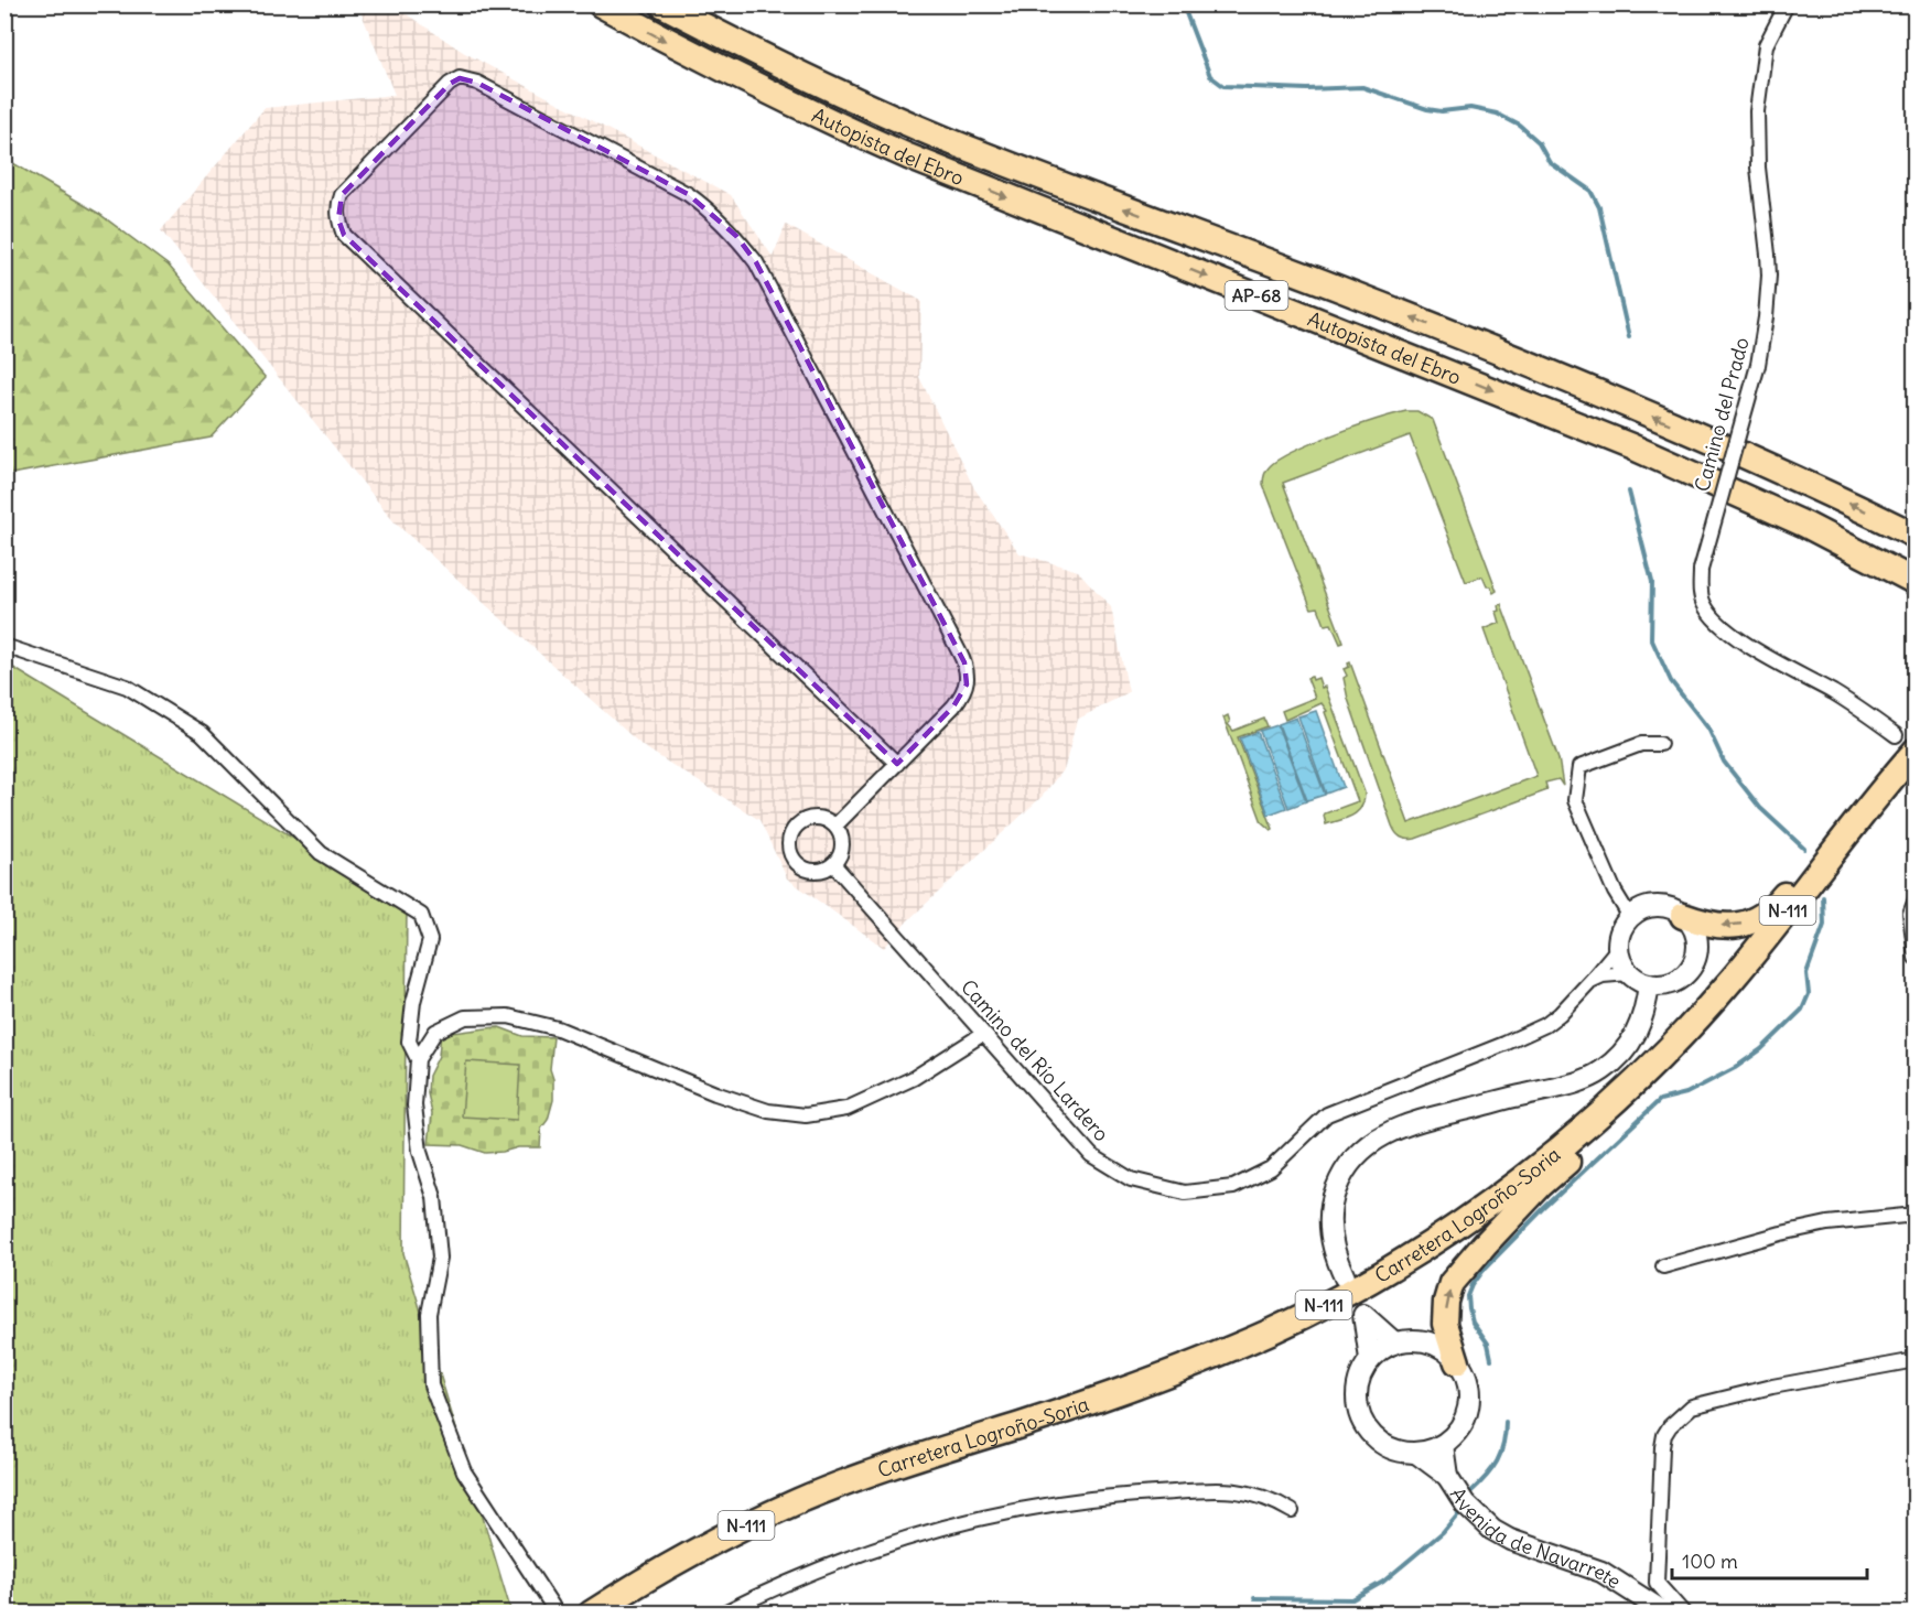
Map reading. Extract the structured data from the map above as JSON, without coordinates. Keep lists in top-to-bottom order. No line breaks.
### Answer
{"streets":{"highway":["Autopista del Ebro","AP-68","N-111","Carretera Logroño-Soria"],"street":["Camino del Prado","Camino del Río Lardero","Avenida de Navarrete"]},"crossings":[["Camino del Prado","Carretera Logroño-Soria"]],"scale_bar":"100 m"}
